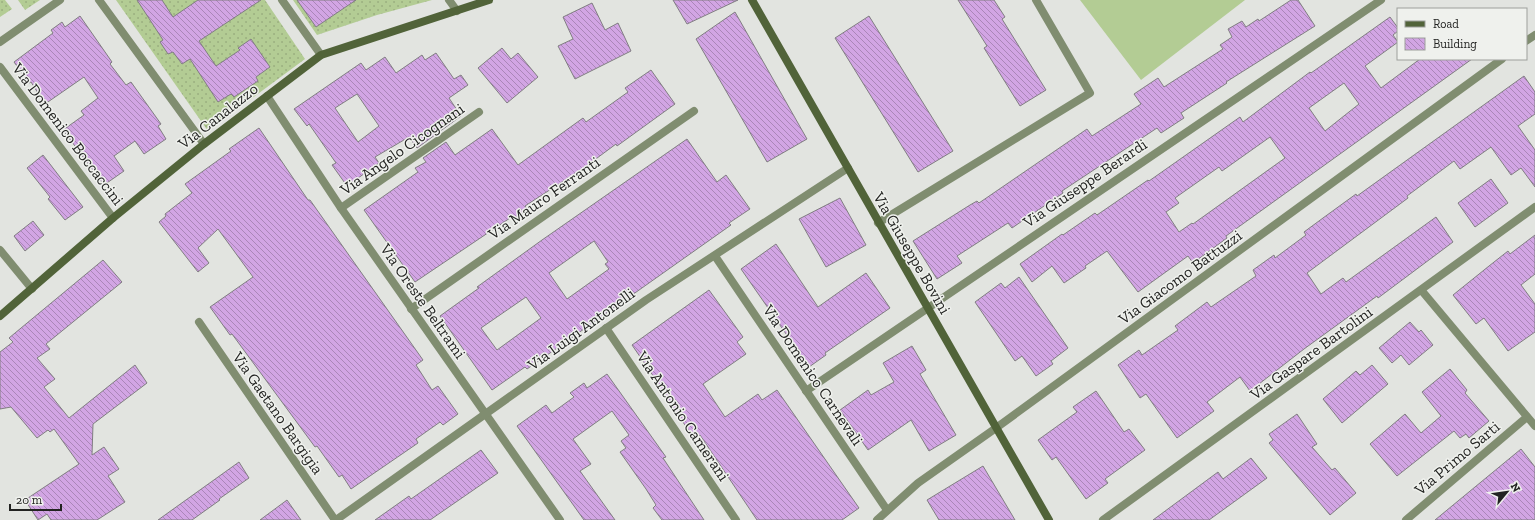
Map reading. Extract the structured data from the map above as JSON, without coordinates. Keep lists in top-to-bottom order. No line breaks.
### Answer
{"streets":{"street":["Via Canalazzo","Via Domenico Boccaccini","Via Angelo Cicognani","Via Giuseppe Berardi","Via Mauro Ferranti","Via Giuseppe Bovini","Via Giacomo Battuzzi","Via Oreste Beltrami","Via Luigi Antonelli","Via Gaspare Bartolini","Via Domenico Carnevali","Via Gaetano Bargigia","Via Antonio Camerani","Via Primo Sarti"]},"crossings":[["Via Canalazzo","Via Domenico Boccaccini"],["Via Canalazzo","Via Oreste Beltrami"],["Via Angelo Cicognani","Via Oreste Beltrami"],["Via Giuseppe Berardi","Via Giuseppe Bovini"],["Via Giuseppe Berardi","Via Domenico Carnevali"],["Via Mauro Ferranti","Via Oreste Beltrami"],["Via Giuseppe Bovini","Via Giacomo Battuzzi"],["Via Giuseppe Bovini","Via Luigi Antonelli"],["Via Giacomo Battuzzi","Via Domenico Carnevali"],["Via Oreste Beltrami","Via Luigi Antonelli"],["Via Luigi Antonelli","Via Domenico Carnevali"],["Via Luigi Antonelli","Via Gaetano Bargigia"],["Via Luigi Antonelli","Via Antonio Camerani"]],"legend":["Road","Building"],"scale_bar":"20 m","north":"top right"}
